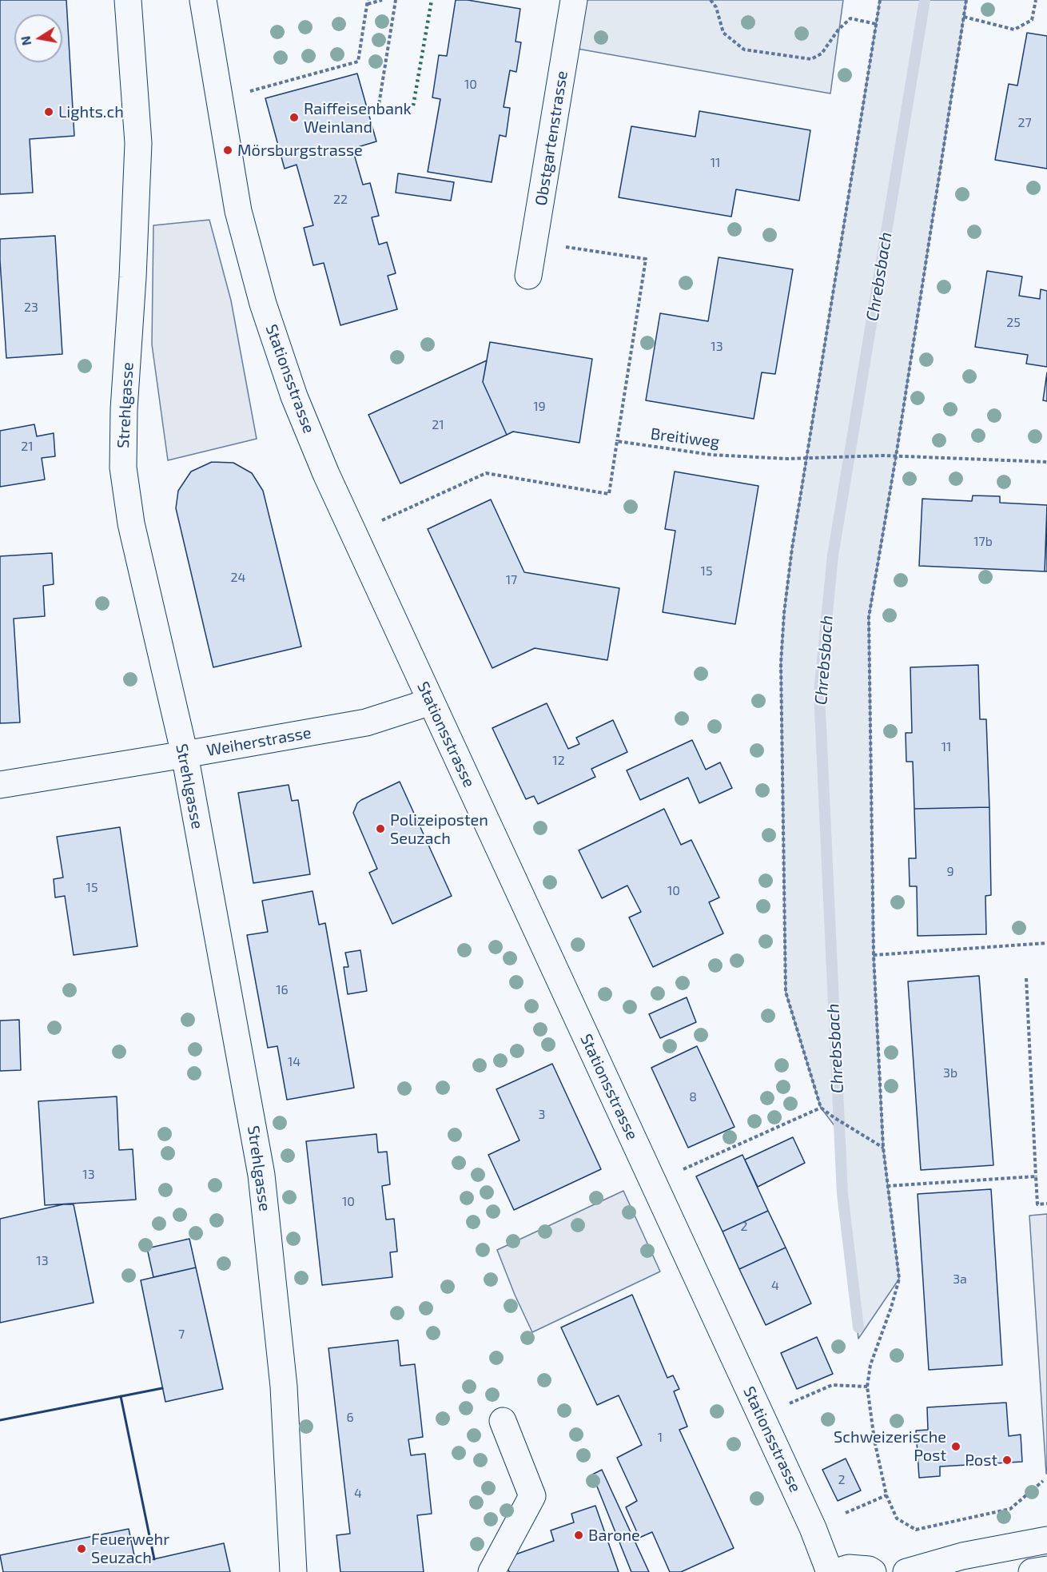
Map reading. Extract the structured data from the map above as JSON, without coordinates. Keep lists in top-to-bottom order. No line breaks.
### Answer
{"streets":{"street":["Obstgartenstrasse","Stationsstrasse","Strehlgasse","Weiherstrasse"],"path":["Breitiweg"]},"crossings":[["Stationsstrasse","Weiherstrasse"],["Strehlgasse","Weiherstrasse"]],"water":["Chrebsbach"],"places":["Lights.ch","Raiffeisenbank Weinland","Mörsburgstrasse","Polizeiposten Seuzach","Schweizerische Post","Post","Barone","Feuerwehr Seuzach"],"house_numbers":["10","27","11","22","23","25","13","19","21","21","17b","15","24","17","11","12","9","15","10","16","14","3b","8","3","13","10","2","13","3a","4","7","6","1","2","4"],"north":"left"}
